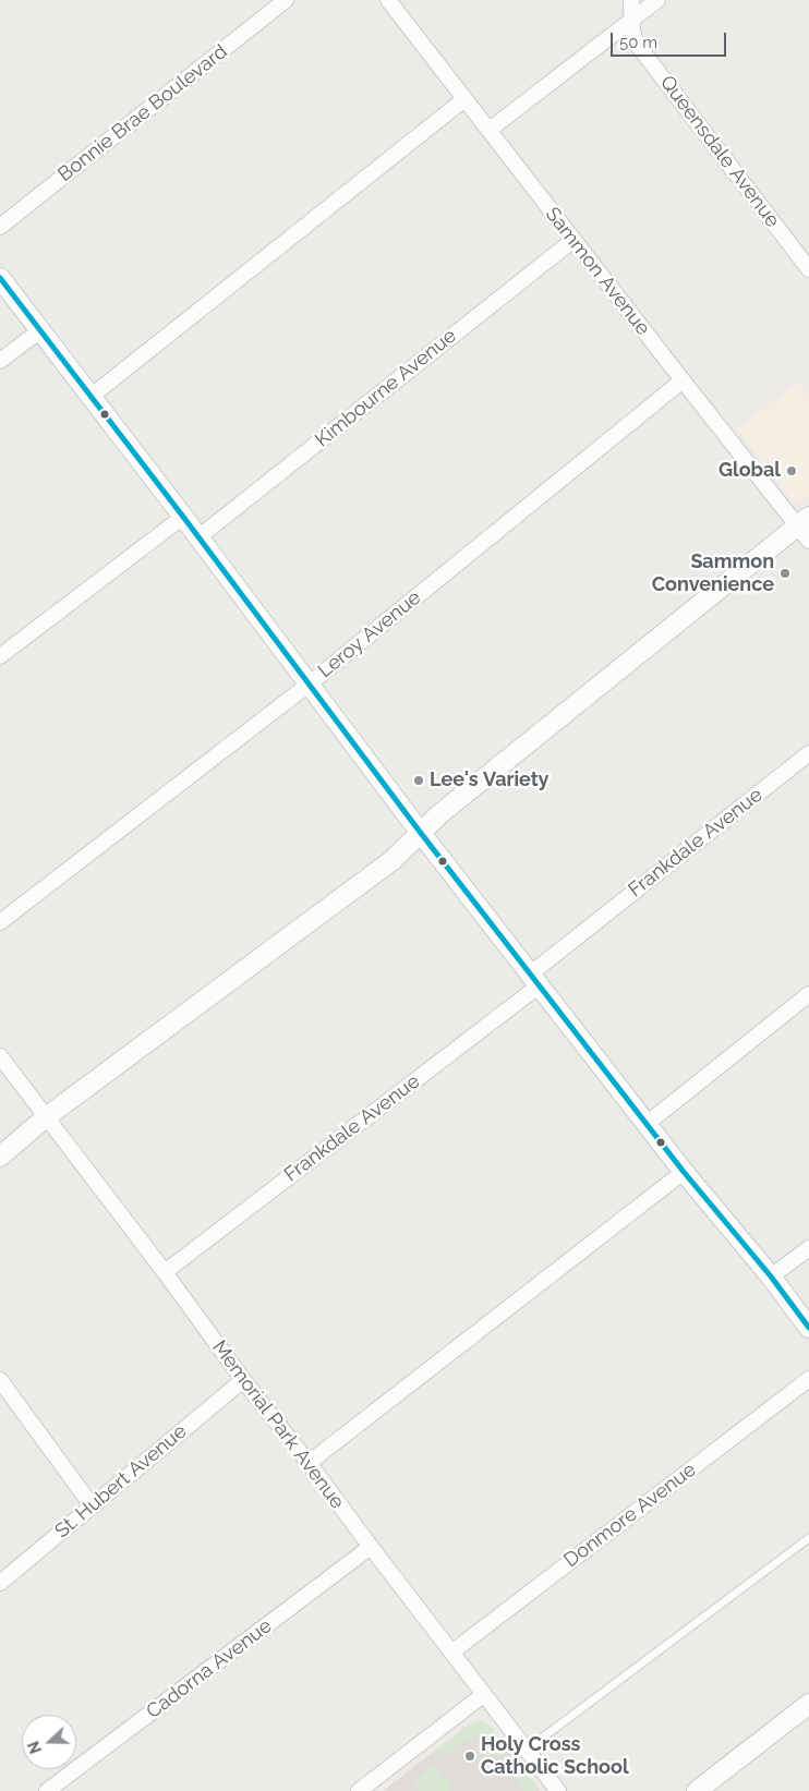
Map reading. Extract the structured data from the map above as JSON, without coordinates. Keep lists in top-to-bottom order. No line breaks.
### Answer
{"streets":{"street":["Bonnie Brae Boulevard","Queensdale Avenue","Sammon Avenue","Kimbourne Avenue","Leroy Avenue","Frankdale Avenue","Memorial Park Avenue","St. Hubert Avenue","Donmore Avenue","Cadorna Avenue"]},"crossings":[["Sammon Avenue","Kimbourne Avenue"],["Sammon Avenue","Leroy Avenue"],["Frankdale Avenue","Memorial Park Avenue"],["Memorial Park Avenue","St. Hubert Avenue"],["Memorial Park Avenue","Donmore Avenue"],["Memorial Park Avenue","Cadorna Avenue"]],"places":["Global","Sammon Convenience","Lee's Variety","Holy Cross Catholic School"],"scale_bar":"50 m","north":"left"}
